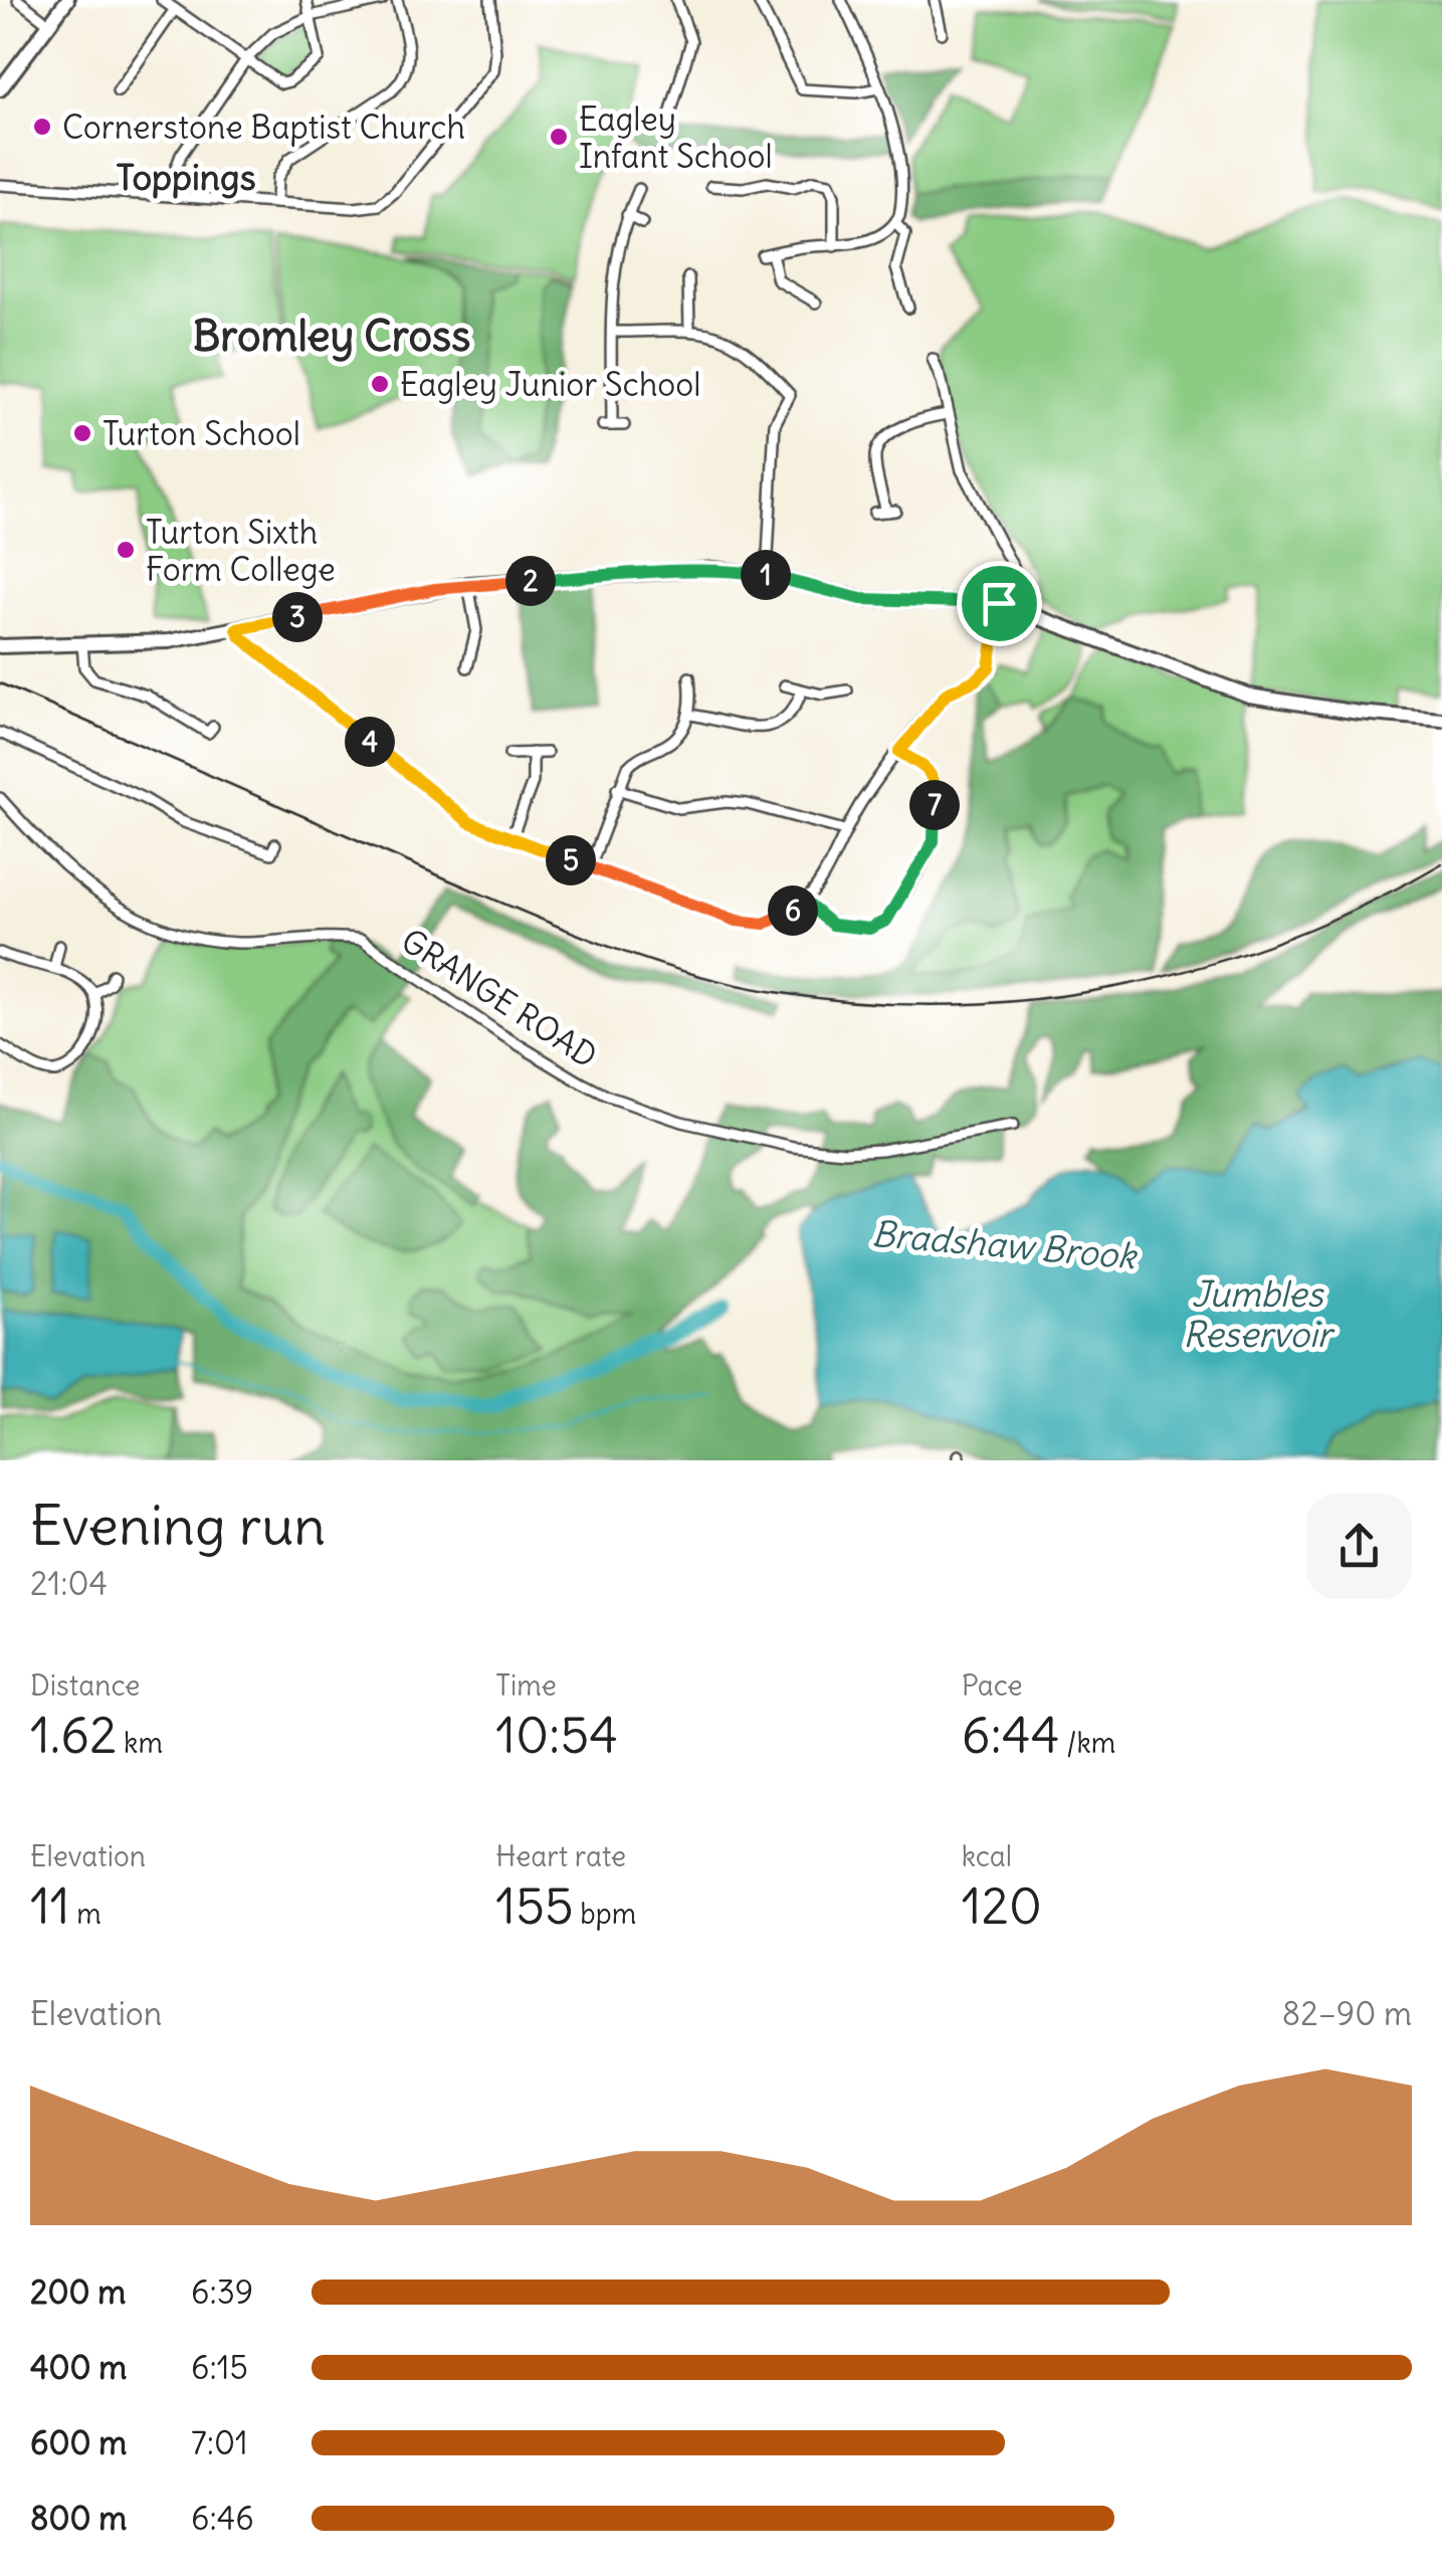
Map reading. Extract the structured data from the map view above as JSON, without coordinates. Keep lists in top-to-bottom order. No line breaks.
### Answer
{"streets":{"street":["GRANGE ROAD"]},"districts":["Toppings","Bromley Cross"],"water":["Bradshaw Brook","Jumbles Reservoir"],"places":["Cornerstone Baptist Church","Eagley Infant School","Eagley Junior School","Turton School","Turton Sixth Form College"],"page":{"pins":["1","2","3","4","7","5","6"],"heading":["Evening run","21:04"],"stats":[["Distance","1.62 km"],["Time","10:54"],["Pace","6:44 /km"],["Elevation","11 m"],["Heart rate","155 bpm"],["kcal","120"]],"chart":["Elevation","82–90 m"],"list":[{"name":"200 m","note":"6:39"},{"name":"400 m","note":"6:15"},{"name":"600 m","note":"7:01"},{"name":"800 m","note":"6:46"}]}}
